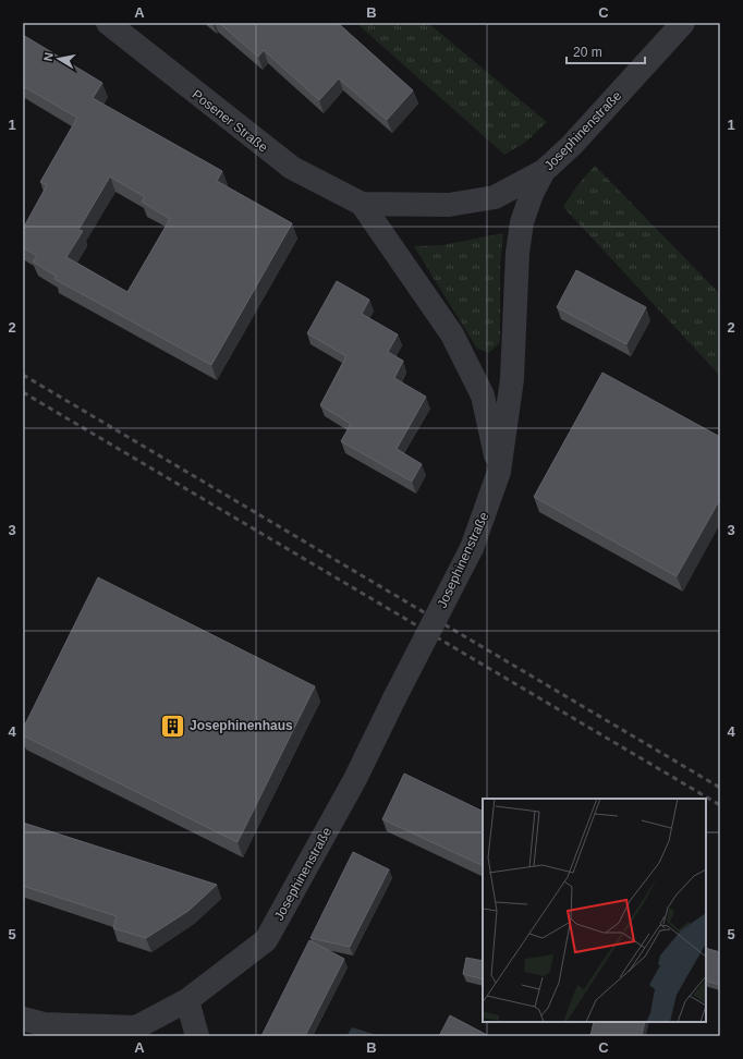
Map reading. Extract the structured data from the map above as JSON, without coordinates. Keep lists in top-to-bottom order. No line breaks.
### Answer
{"streets":{"street":["Posener Straße","Josephinenstraße"]},"crossings":[["Posener Straße","Josephinenstraße"]],"places":{"building":["Josephinenhaus"]},"scale_bar":"20 m","north":"left","grid":{"columns":["A","B","C"],"rows":["1","2","3","4","5"]}}
